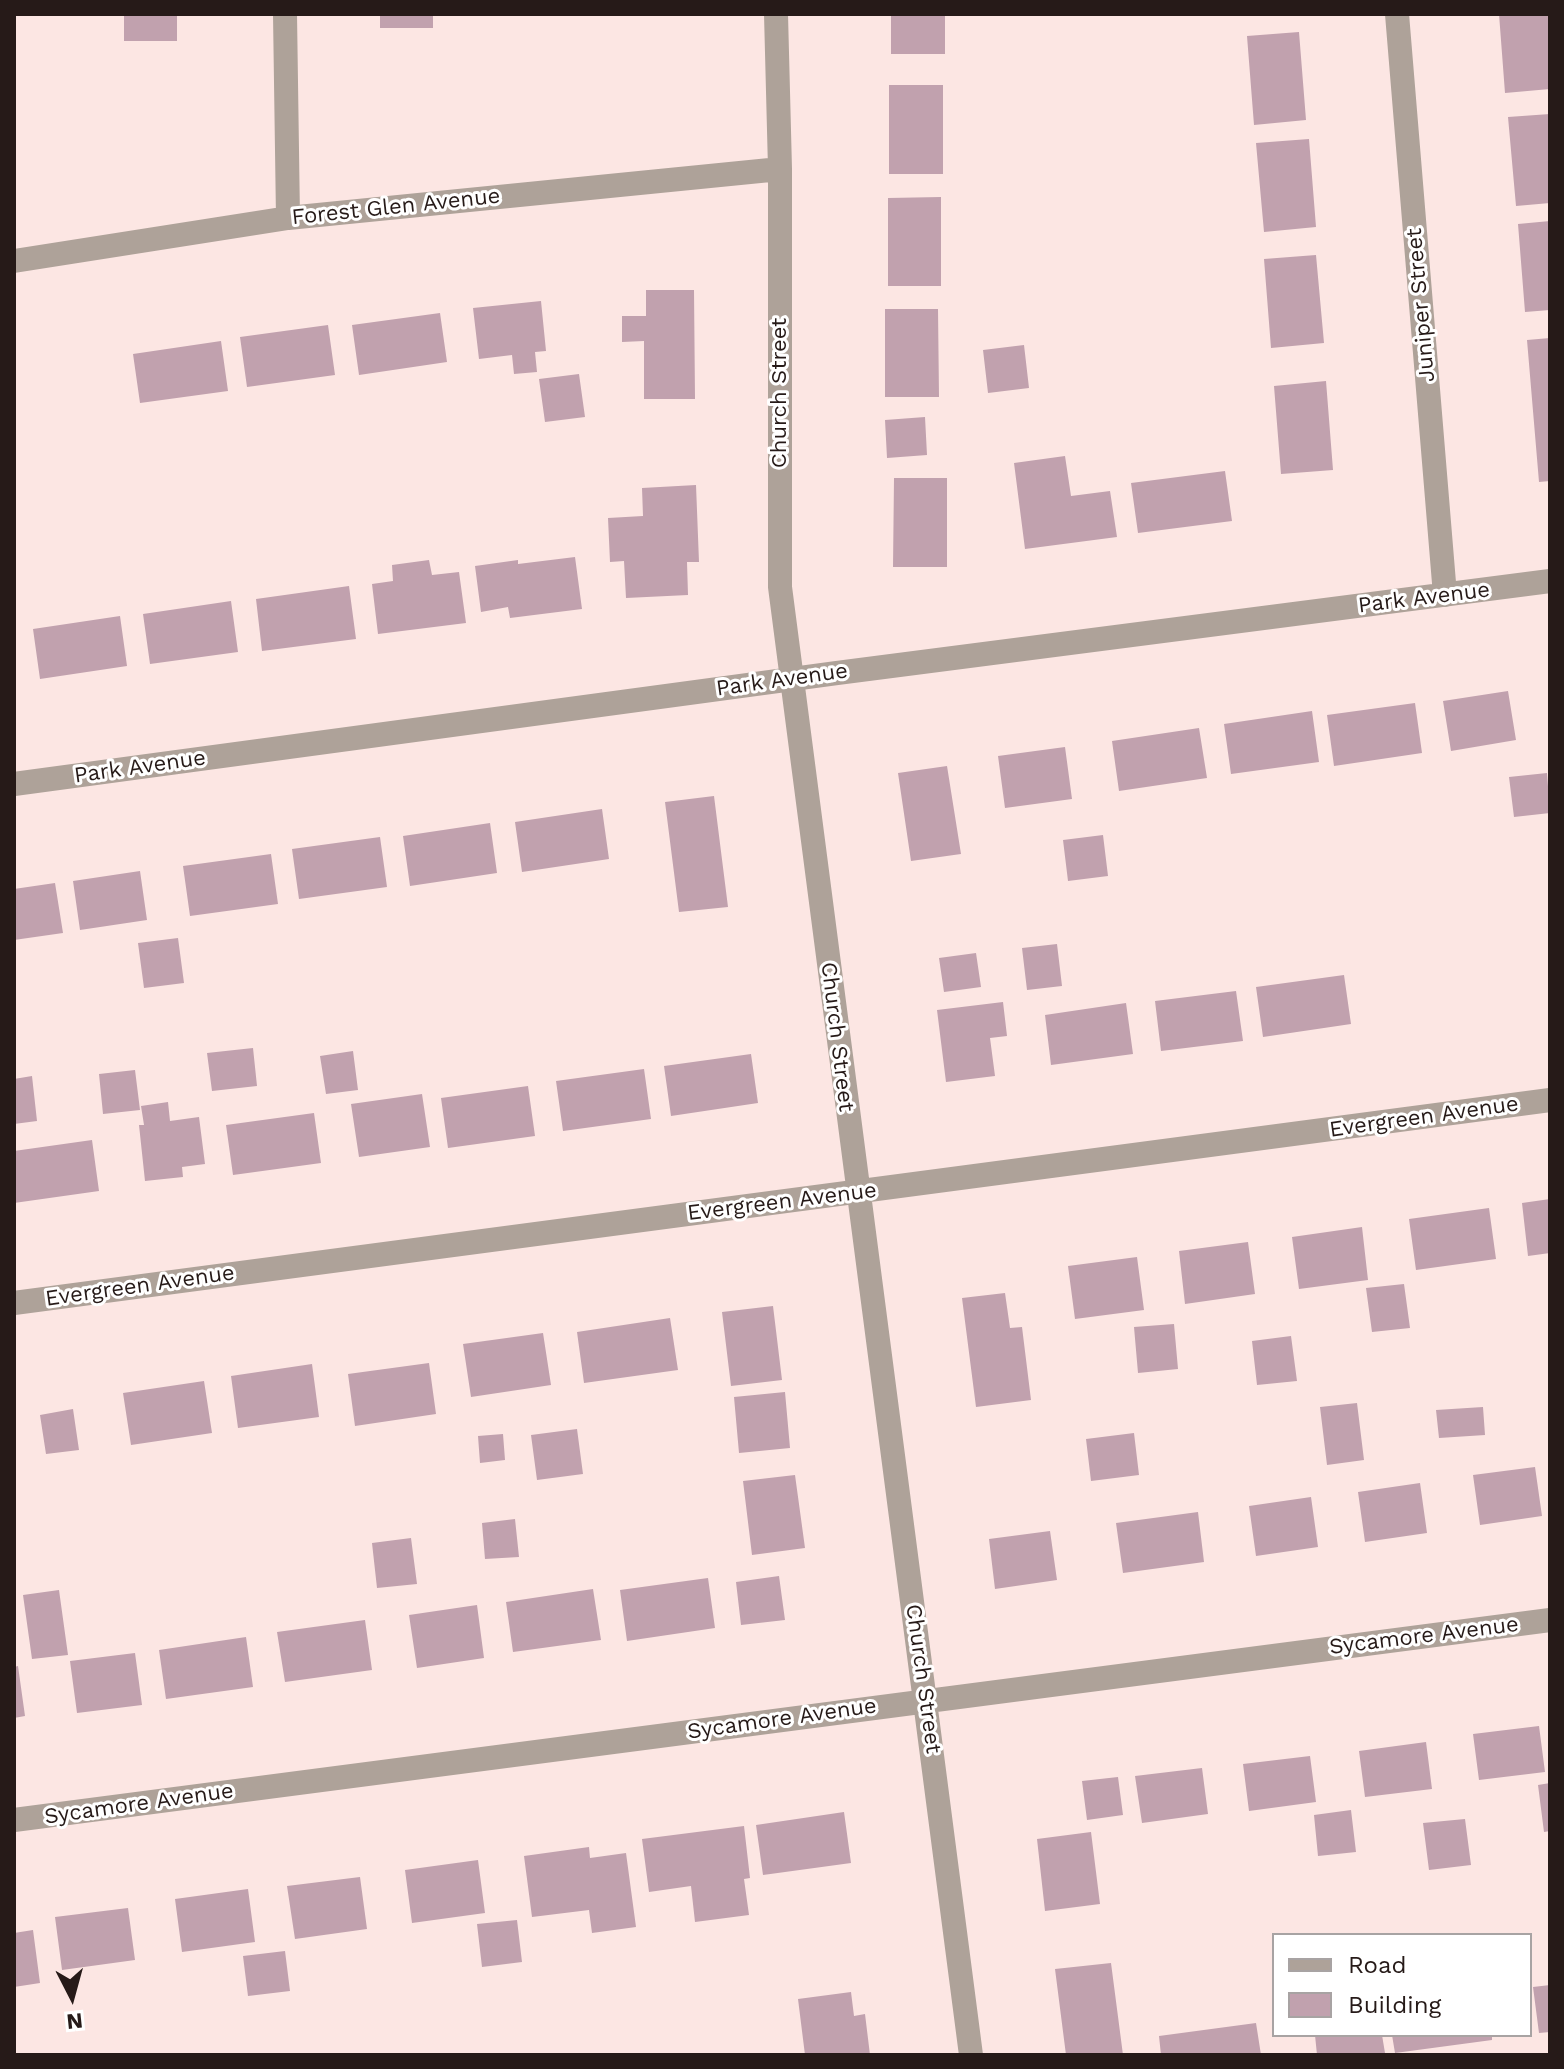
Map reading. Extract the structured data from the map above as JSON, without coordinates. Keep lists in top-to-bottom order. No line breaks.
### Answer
{"streets":{"street":["Forest Glen Avenue","Juniper Street","Church Street","Park Avenue","Evergreen Avenue","Sycamore Avenue"]},"crossings":[["Forest Glen Avenue","Church Street"],["Juniper Street","Park Avenue"],["Church Street","Park Avenue"],["Church Street","Evergreen Avenue"],["Church Street","Sycamore Avenue"]],"legend":["Road","Building"],"north":"bottom"}
